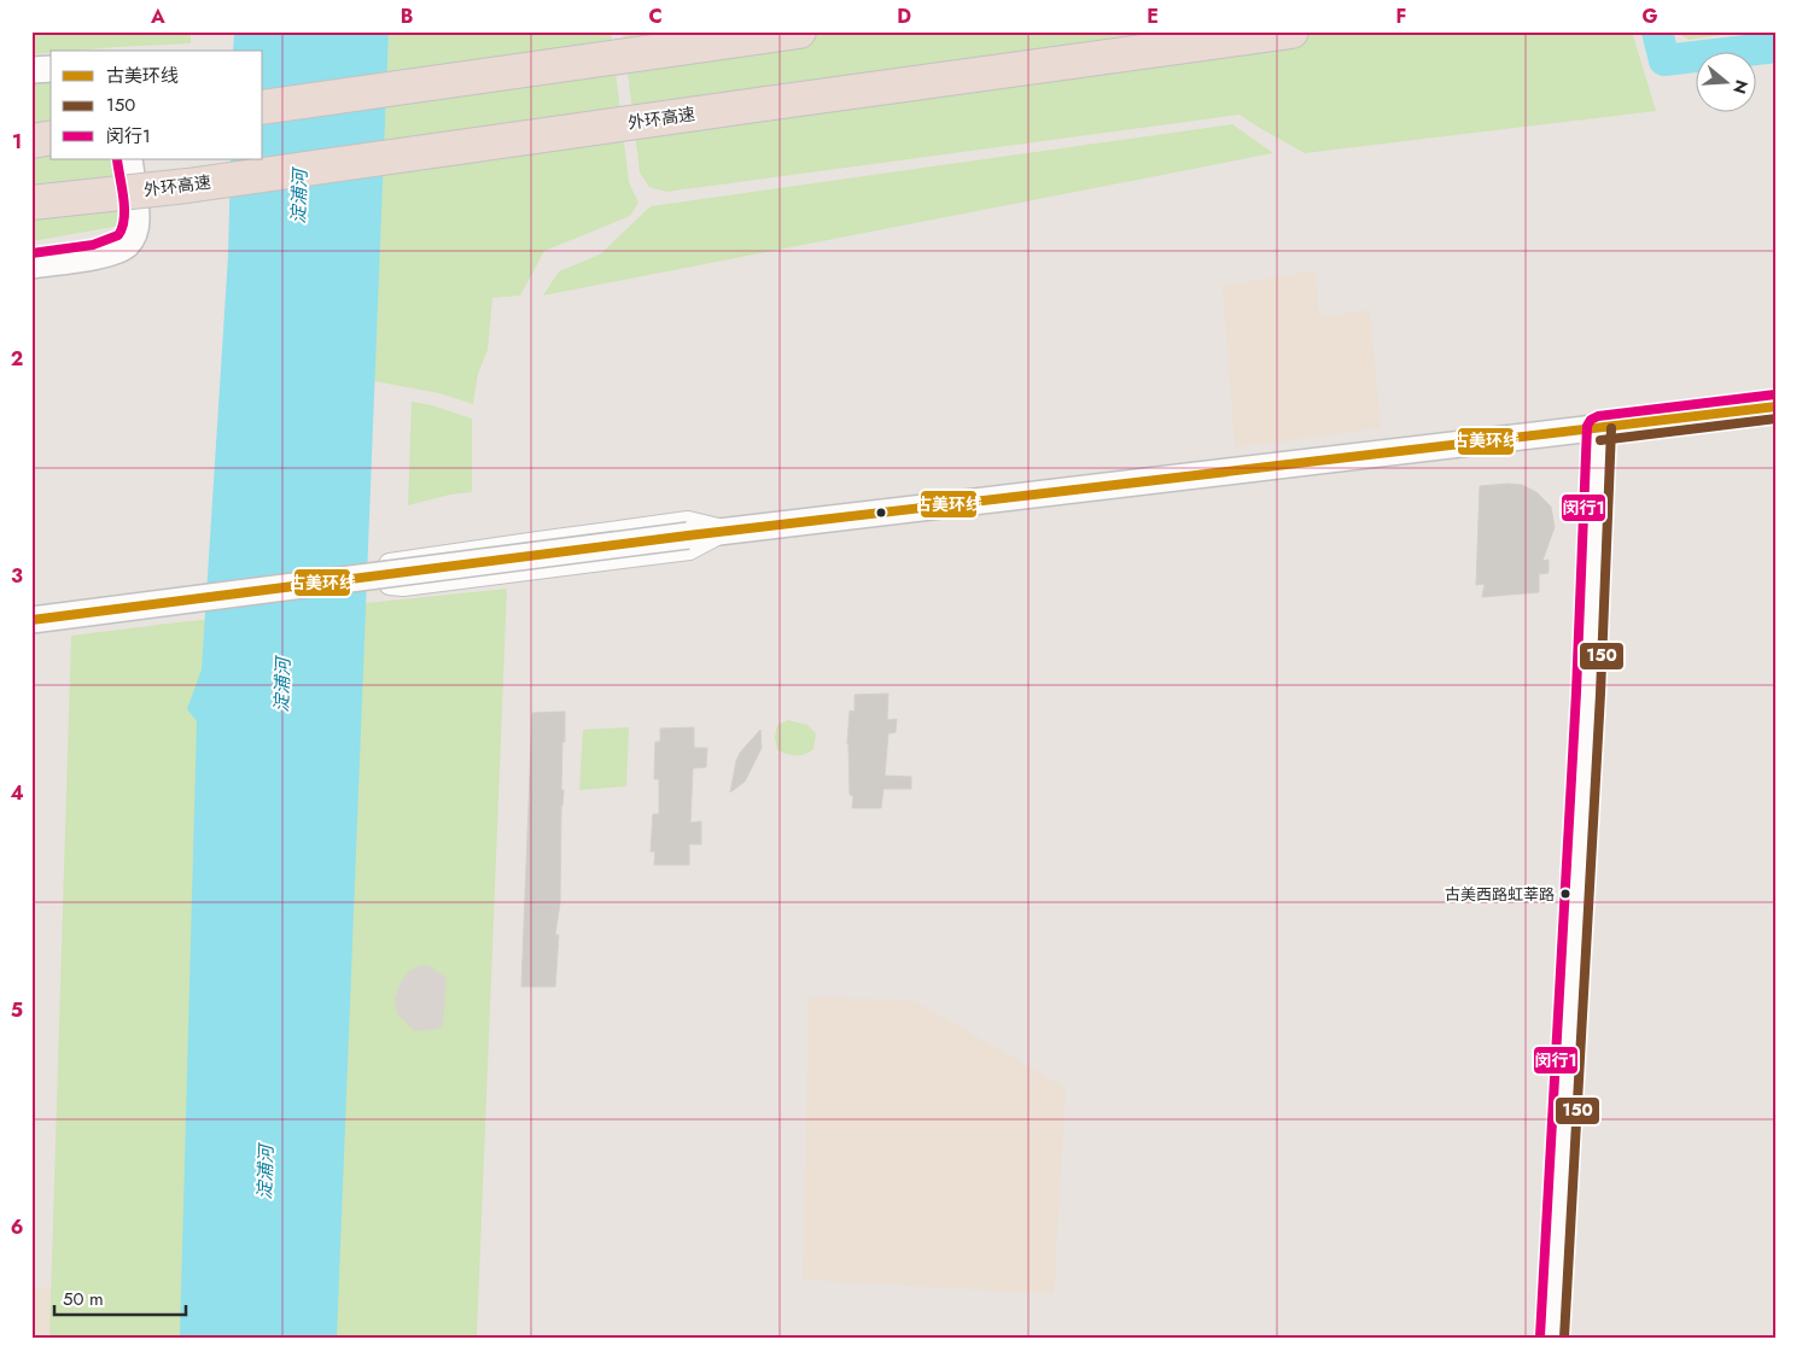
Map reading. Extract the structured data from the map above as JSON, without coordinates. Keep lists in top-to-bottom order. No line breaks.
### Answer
{"streets":{"highway":["外环高速"]},"water":["淀浦河"],"places":["古美西路虹莘路"],"lines":["transit line 闵行1","transit line 古美环线","transit line 150"],"legend":["古美环线","150","闵行1"],"scale_bar":"50 m","north":"right","grid":{"columns":["A","B","C","D","E","F","G"],"rows":["1","2","3","4","5","6"]}}
